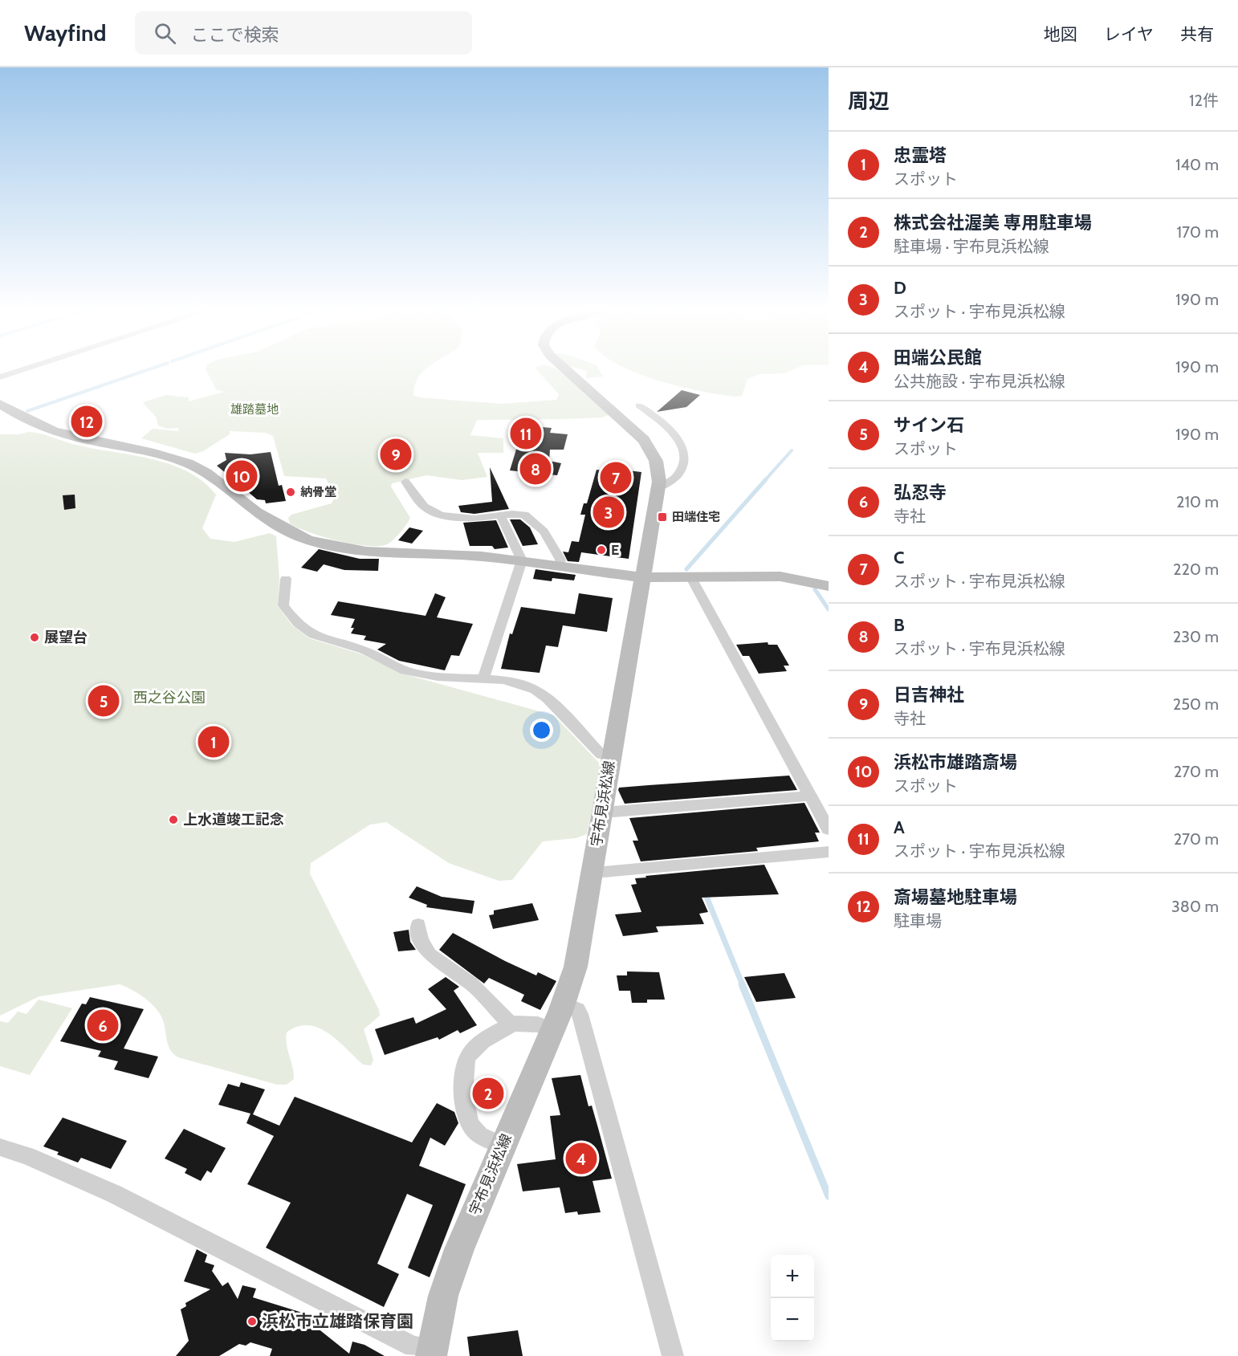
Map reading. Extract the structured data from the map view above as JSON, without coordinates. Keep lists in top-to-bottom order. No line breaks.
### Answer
{"streets":{"main road":["宇布見浜松線"]},"parks":["雄踏墓地","西之谷公園"],"places":{"other":["納骨堂","E","展望台","上水道竣工記念","浜松市立雄踏保育園"],"transit":["田端住宅"]},"page":{"header":"Wayfind","search":"ここで検索","nav":["地図","レイヤ","共有"],"heading":["周辺","12件"],"list":[{"mark":"1","name":"忠霊塔","note":"スポット","value":"140 m"},{"mark":"2","name":"株式会社渥美 専用駐車場","note":"駐車場 · 宇布見浜松線","value":"170 m"},{"mark":"3","name":"D","note":"スポット · 宇布見浜松線","value":"190 m"},{"mark":"4","name":"田端公民館","note":"公共施設 · 宇布見浜松線","value":"190 m"},{"mark":"5","name":"サイン石","note":"スポット","value":"190 m"},{"mark":"6","name":"弘忍寺","note":"寺社","value":"210 m"},{"mark":"7","name":"C","note":"スポット · 宇布見浜松線","value":"220 m"},{"mark":"8","name":"B","note":"スポット · 宇布見浜松線","value":"230 m"},{"mark":"9","name":"日吉神社","note":"寺社","value":"250 m"},{"mark":"10","name":"浜松市雄踏斎場","note":"スポット","value":"270 m"},{"mark":"11","name":"A","note":"スポット · 宇布見浜松線","value":"270 m"},{"mark":"12","name":"斎場墓地駐車場","note":"駐車場","value":"380 m"}],"pins":["12","11","9","8","10","7","3","5","1","6","2","4"],"map_buttons":["+","−"]}}
